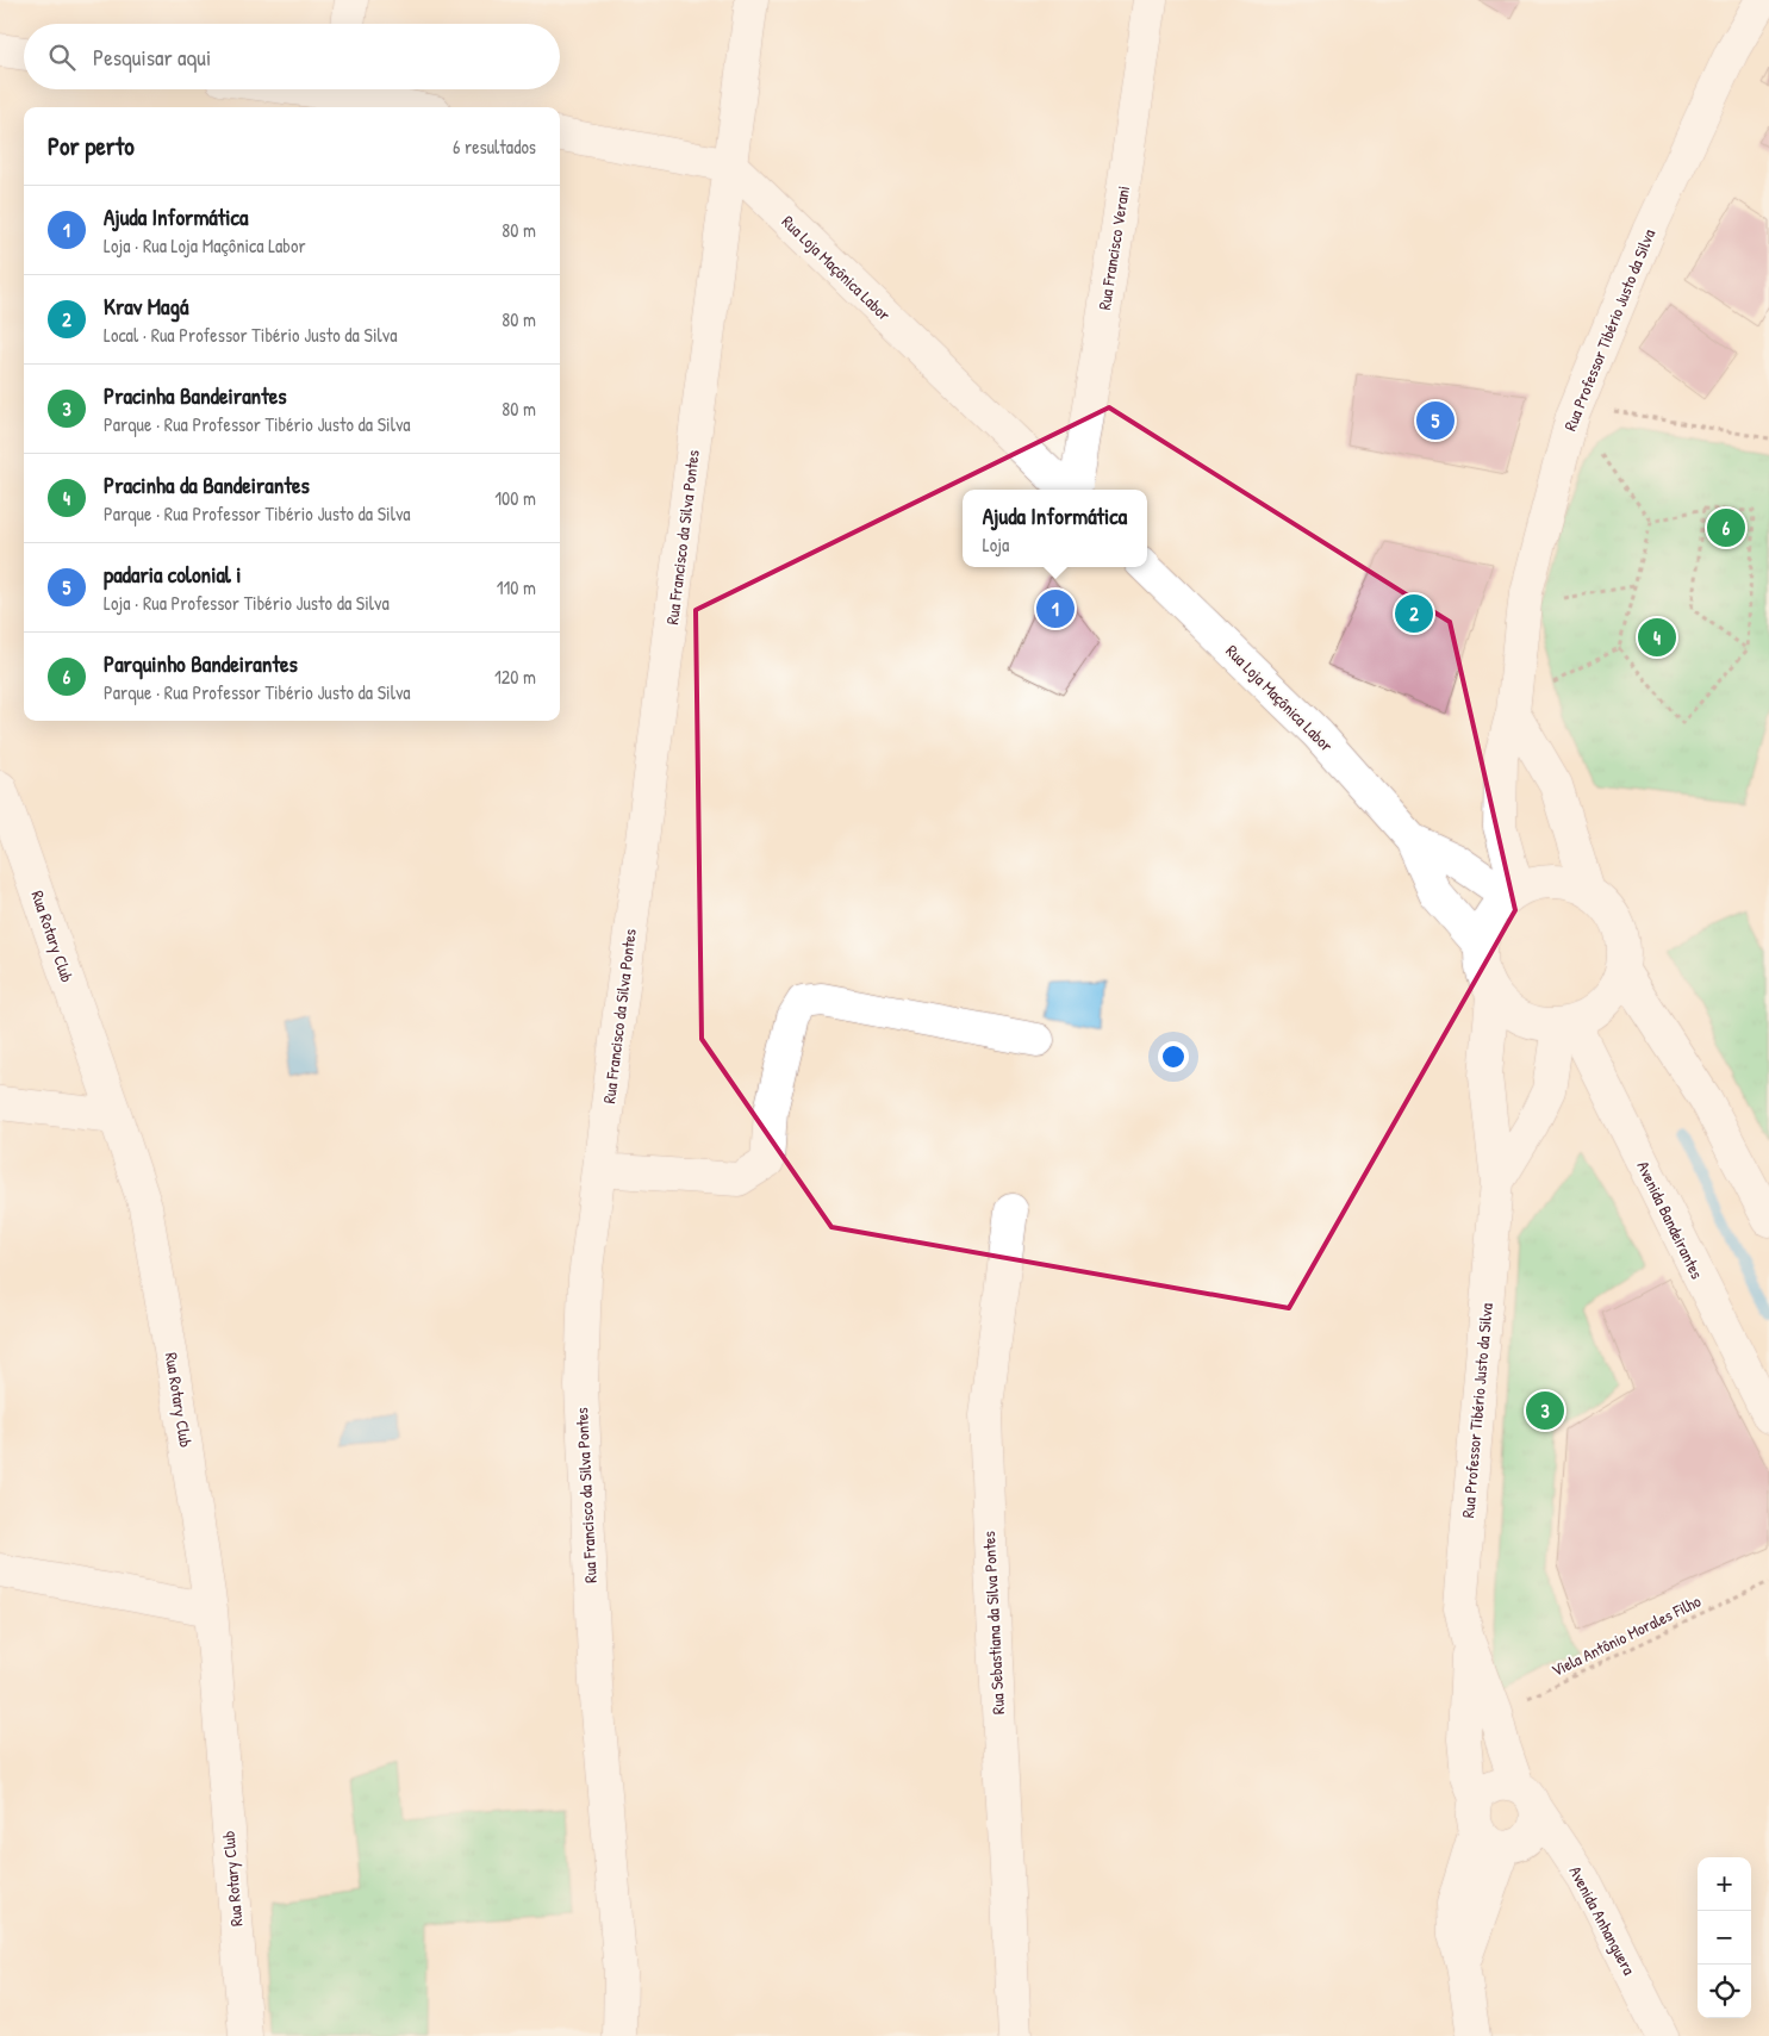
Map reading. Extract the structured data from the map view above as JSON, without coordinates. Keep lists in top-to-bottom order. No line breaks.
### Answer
{"streets":{"street":["Rua Francisco Verani","Rua Loja Maçônica Labor","Rua Professor Tibério Justo da Silva","Rua Francisco da Silva Pontes","Rua Rotary Club","Avenida Bandeirantes","Rua Sebastiana da Silva Pontes","Avenida Anhanguera"],"path":["Viela Antônio Morales Filho"]},"crossings":[["Rua Loja Maçônica Labor","Rua Professor Tibério Justo da Silva"],["Rua Loja Maçônica Labor","Rua Francisco da Silva Pontes"],["Rua Loja Maçônica Labor","Avenida Bandeirantes"],["Rua Professor Tibério Justo da Silva","Avenida Bandeirantes"],["Rua Professor Tibério Justo da Silva","Viela Antônio Morales Filho"],["Rua Professor Tibério Justo da Silva","Avenida Anhanguera"]],"page":{"search":"Pesquisar aqui","heading":["Por perto","6 resultados"],"list":[{"mark":"1","name":"Ajuda Informática","note":"Loja · Rua Loja Maçônica Labor","value":"80 m"},{"mark":"2","name":"Krav Magá","note":"Local · Rua Professor Tibério Justo da Silva","value":"80 m"},{"mark":"3","name":"Pracinha Bandeirantes","note":"Parque · Rua Professor Tibério Justo da Silva","value":"80 m"},{"mark":"4","name":"Pracinha da Bandeirantes","note":"Parque · Rua Professor Tibério Justo da Silva","value":"100 m"},{"mark":"5","name":"padaria colonial i","note":"Loja · Rua Professor Tibério Justo da Silva","value":"110 m"},{"mark":"6","name":"Parquinho Bandeirantes","note":"Parque · Rua Professor Tibério Justo da Silva","value":"120 m"}],"pins":["5","6","1","2","4","3"],"popup":["Ajuda Informática","Loja"],"map_buttons":["+","−"]}}
